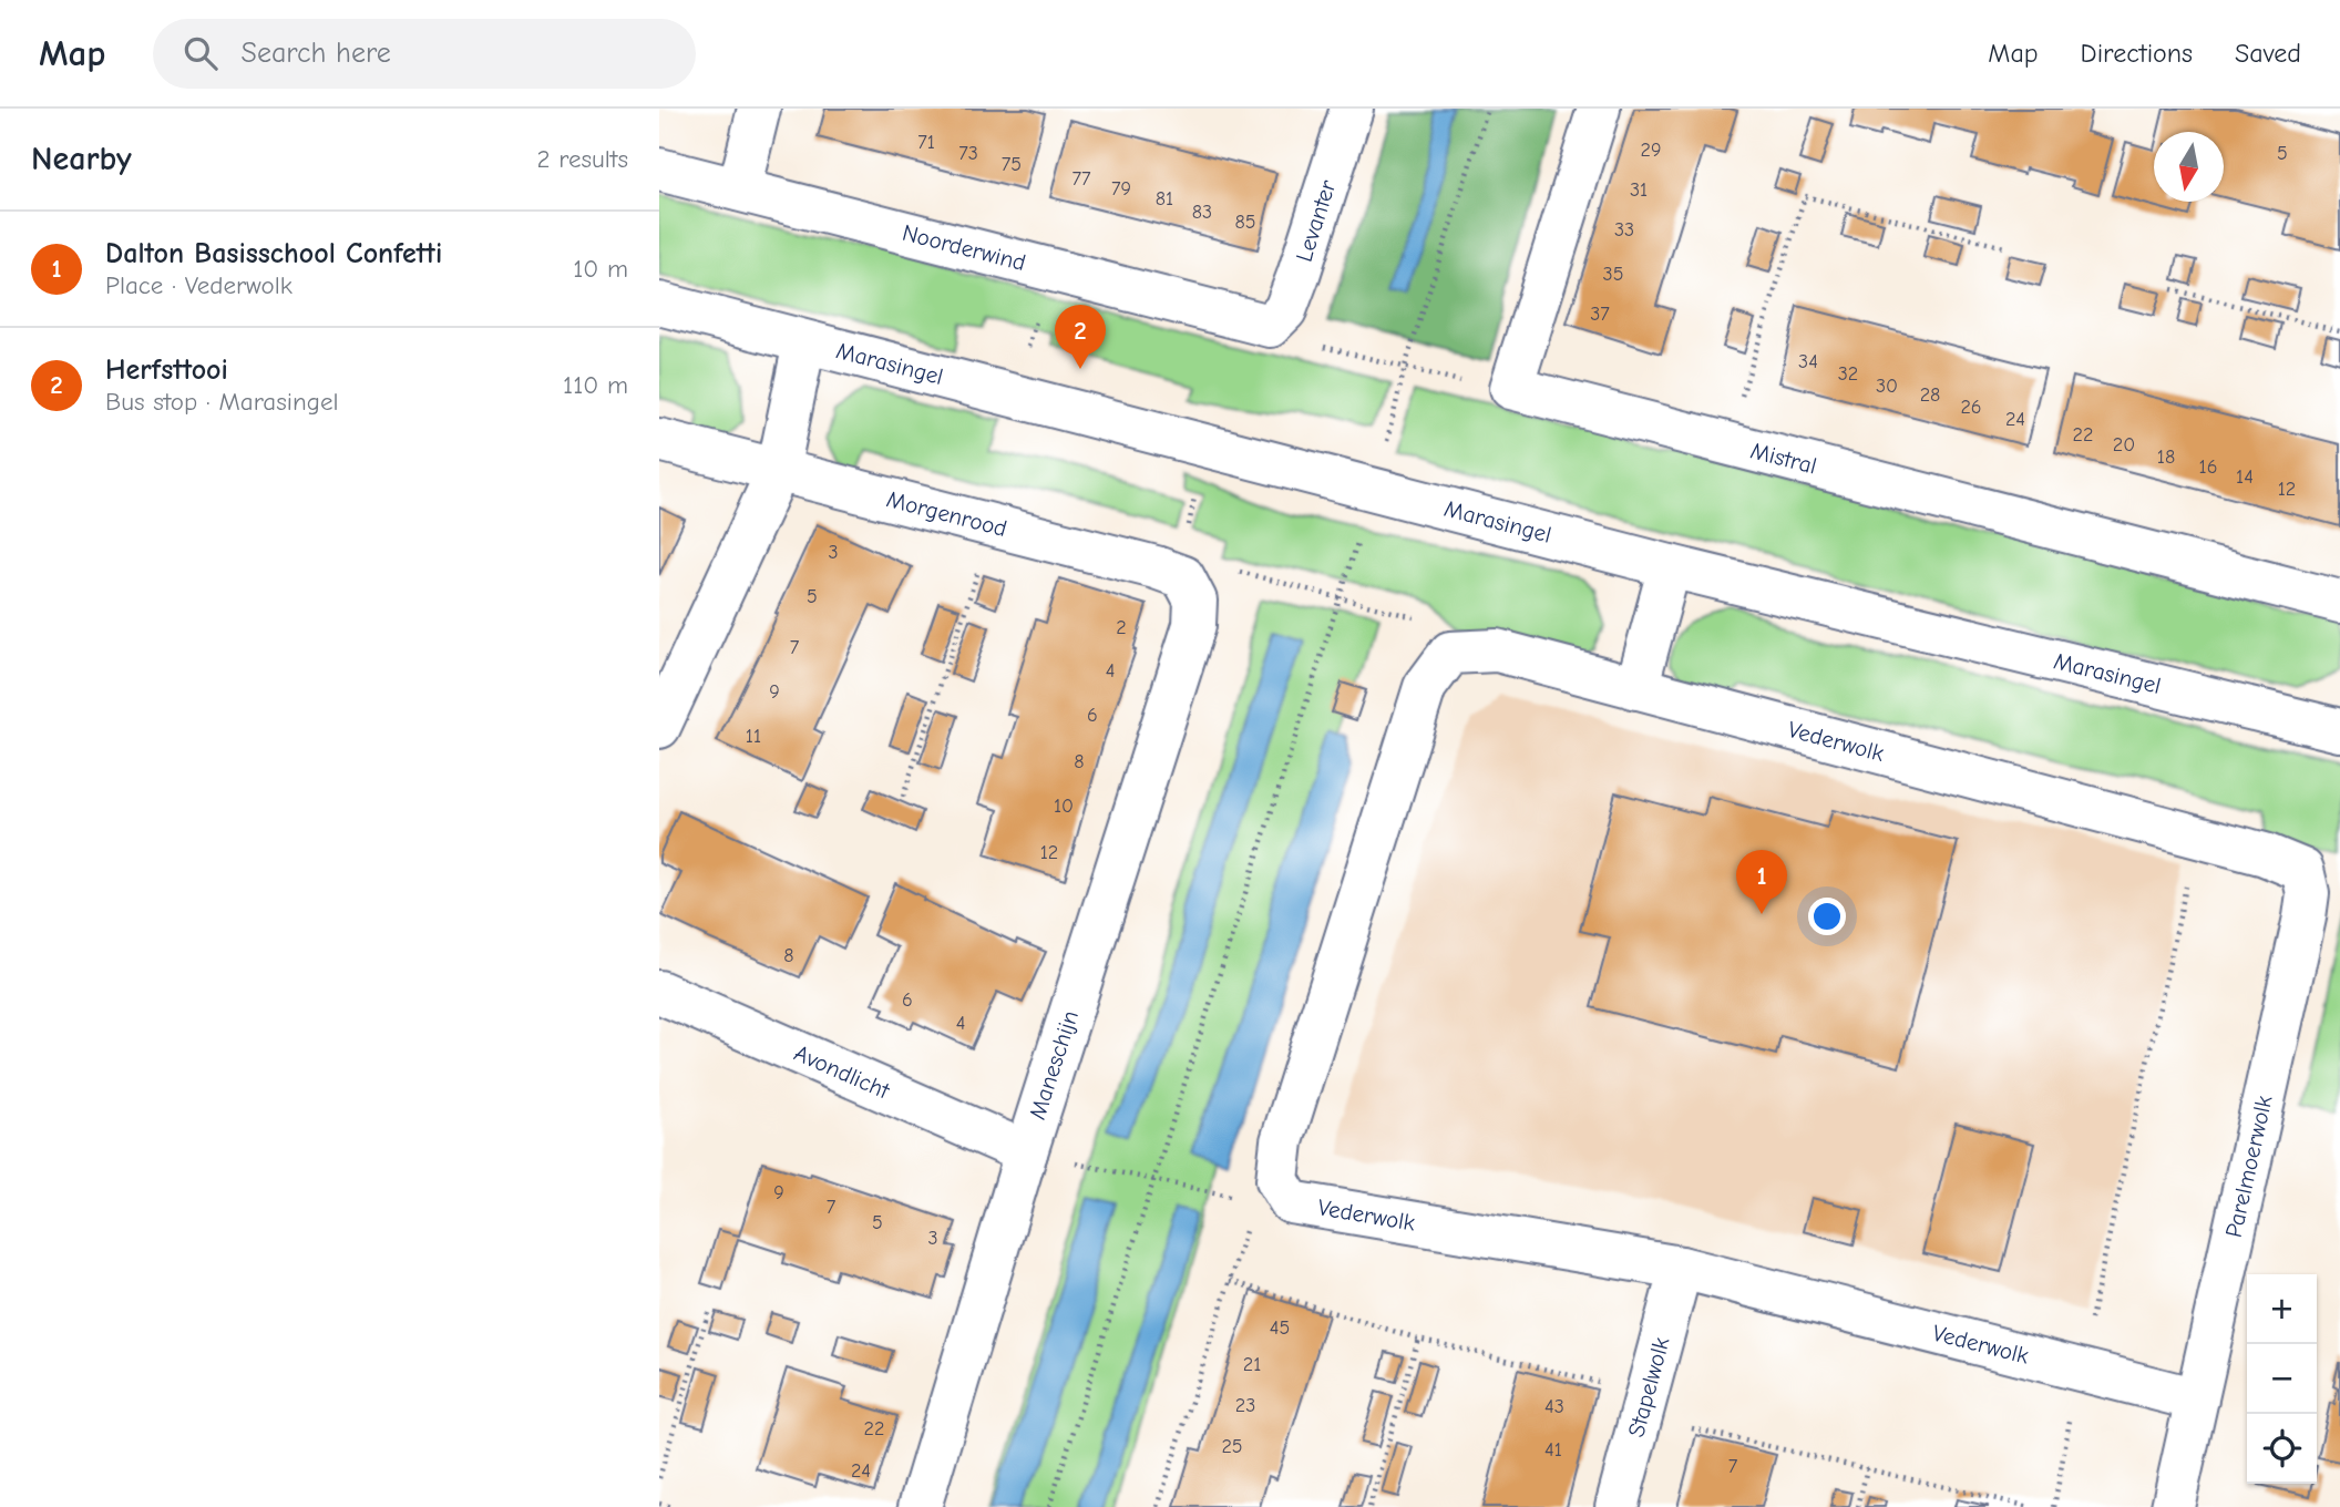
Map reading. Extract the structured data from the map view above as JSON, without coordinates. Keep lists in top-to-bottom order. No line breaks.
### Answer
{"streets":{"street":["Levanter","Noorderwind","Marasingel","Mistral","Morgenrood","Vederwolk","Maneschijn","Avondlicht","Parelmoerwolk","Stapelwolk"]},"crossings":[["Levanter","Noorderwind"],["Morgenrood","Maneschijn"],["Vederwolk","Parelmoerwolk"],["Vederwolk","Stapelwolk"],["Maneschijn","Avondlicht"]],"house_numbers":["71","29","73","5","75","77","79","31","81","83","85","33","35","37","34","32","30","28","26","24","22","20","18","16","14","12","3","5","2","7","4","9","6","11","8","10","12","8","6","4","9","7","5","3","45","21","23","43","22","25","41","7","24"],"north":"bottom","page":{"header":"Map","search":"Search here","nav":["Map","Directions","Saved"],"heading":["Nearby","2 results"],"list":[{"mark":"1","name":"Dalton Basisschool Confetti","note":"Place · Vederwolk","value":"10 m"},{"mark":"2","name":"Herfsttooi","note":"Bus stop · Marasingel","value":"110 m"}],"pins":["2","1"],"map_buttons":["+","−"]}}
